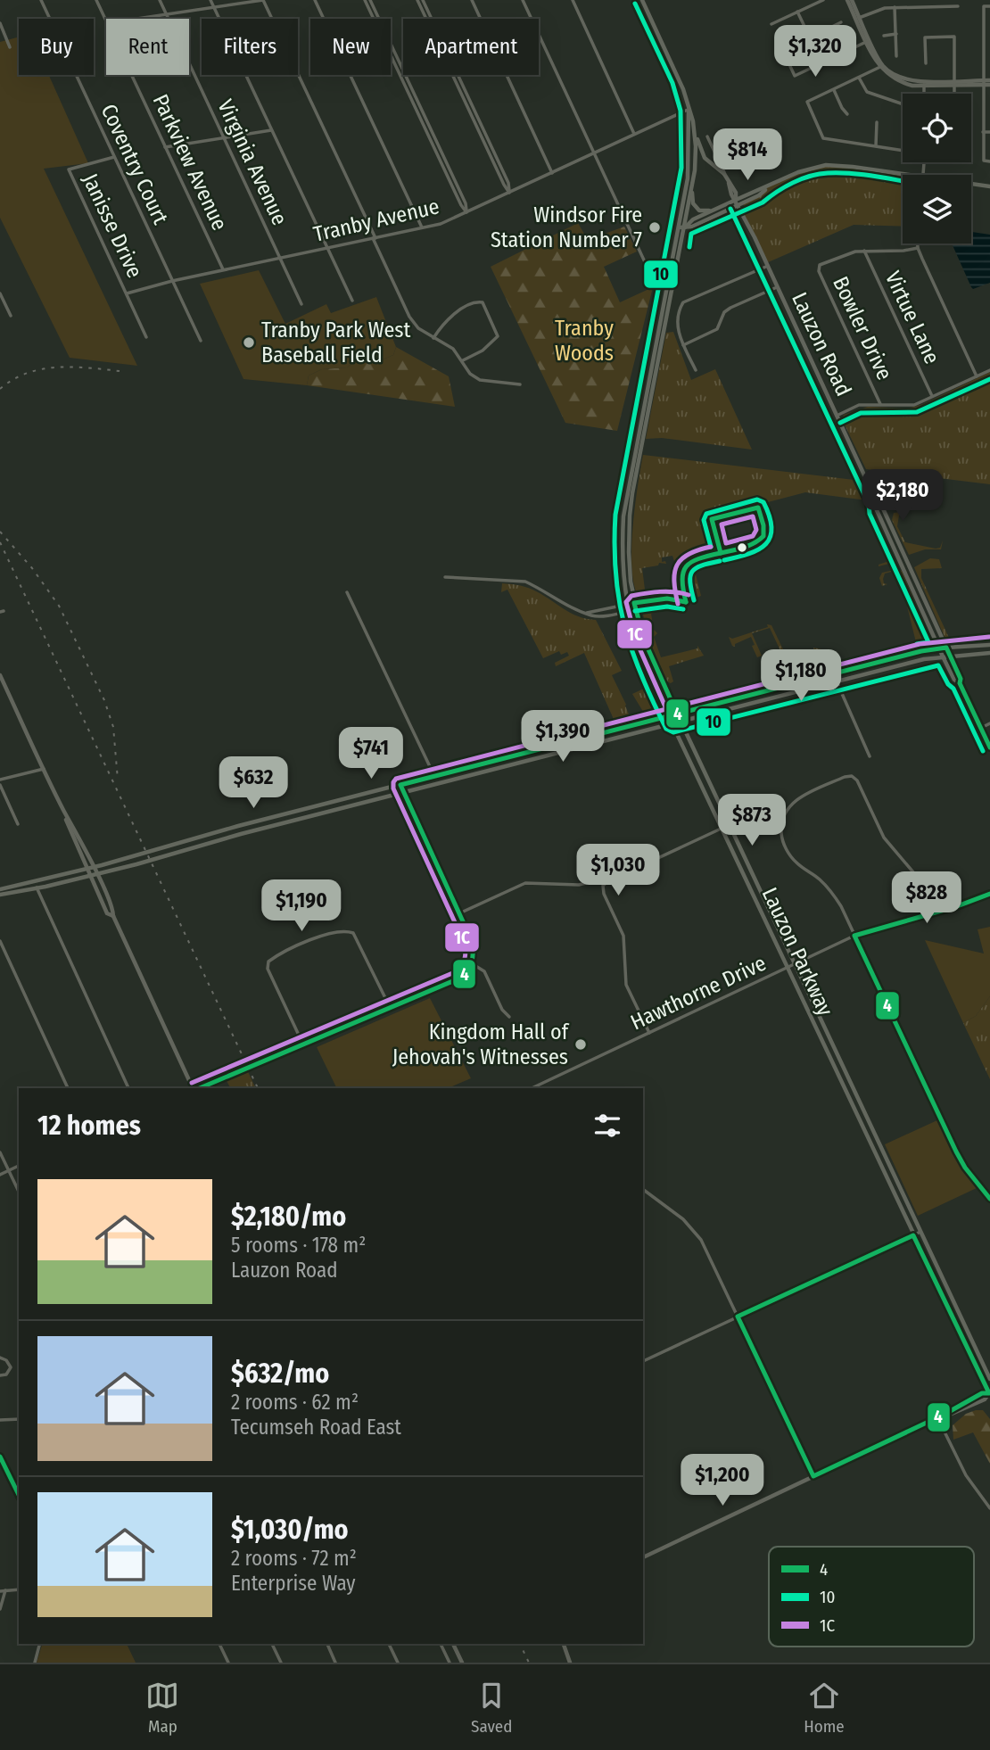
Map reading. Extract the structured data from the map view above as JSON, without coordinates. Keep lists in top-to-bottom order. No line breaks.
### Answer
{"streets":{"main road":["Lauzon Parkway"],"street":["Parkview Avenue","Virginia Avenue","Coventry Court","Tranby Avenue","Janisse Drive","Virtue Lane","Bowler Drive","Lauzon Road","Hawthorne Drive"]},"crossings":[["Parkview Avenue","Tranby Avenue"],["Virginia Avenue","Tranby Avenue"],["Coventry Court","Tranby Avenue"],["Coventry Court","Janisse Drive"],["Tranby Avenue","Janisse Drive"],["Tranby Avenue","Lauzon Parkway"],["Virtue Lane","Bowler Drive"],["Lauzon Parkway","Hawthorne Drive"]],"parks":["Tranby Woods"],"places":["Windsor Fire Station Number 7","Tranby Park West Baseball Field","Kingdom Hall of Jehovah's Witnesses"],"lines":["transit line 10","transit line 4","transit line 1C"],"legend":["4","10","1C"],"page":{"chip":["Buy","Rent","Filters","New","Apartment"],"price":["$1,320","$814","$2,180","$1,180","$1,390","$741","$632","$873","$1,030","$828","$1,190","$1,200"],"heading":"12 homes","list":[{"name":"$2,180/mo","note":"5 rooms · 178 m² · Lauzon Road"},{"name":"$632/mo","note":"2 rooms · 62 m² · Tecumseh Road East"},{"name":"$1,030/mo","note":"2 rooms · 72 m² · Enterprise Way"}],"tabs":["Map","Saved","Home"]}}
